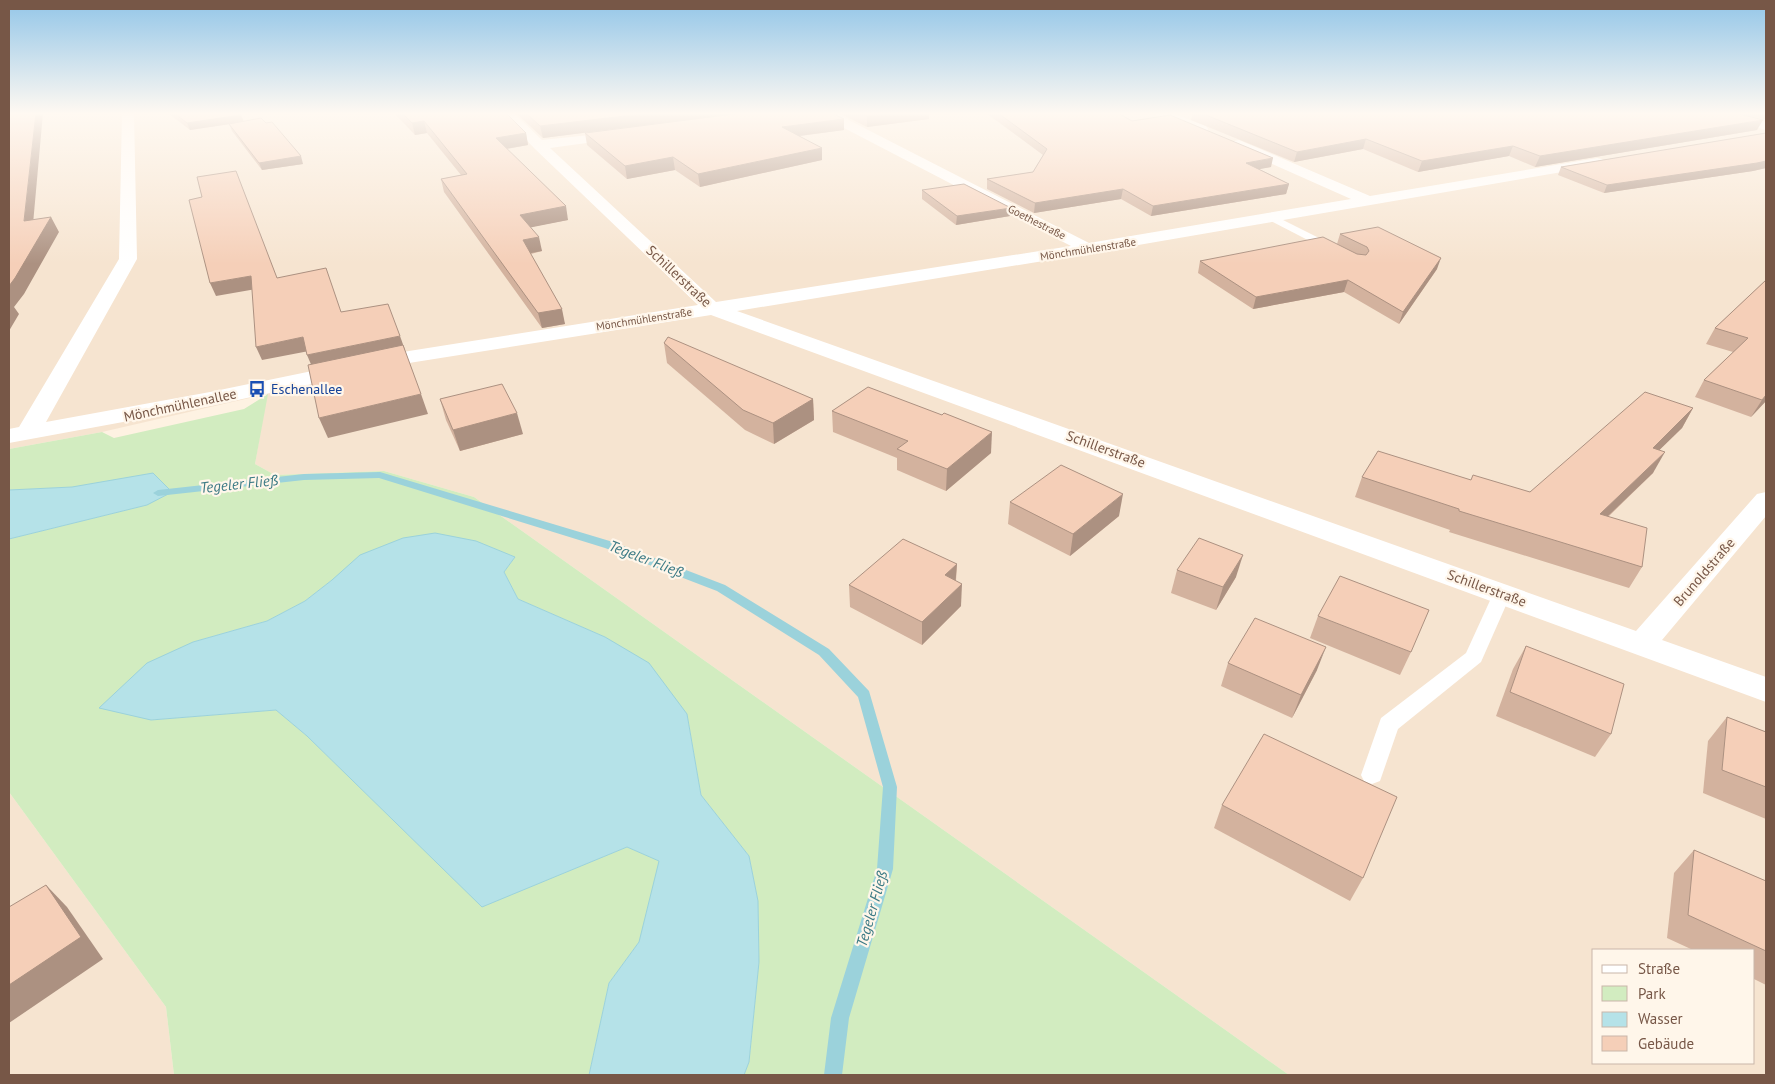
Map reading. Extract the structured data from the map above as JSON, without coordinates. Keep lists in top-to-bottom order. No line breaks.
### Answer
{"streets":{"street":["Goethestraße","Mönchmühlenstraße","Schillerstraße","Mönchmühlenallee","Brunoldstraße"]},"crossings":[["Goethestraße","Mönchmühlenstraße"],["Mönchmühlenstraße","Schillerstraße"],["Mönchmühlenstraße","Mönchmühlenallee"],["Schillerstraße","Brunoldstraße"]],"water":["Tegeler Fließ"],"places":{"bus stop":["Eschenallee"]},"legend":["Straße","Park","Wasser","Gebäude"]}
